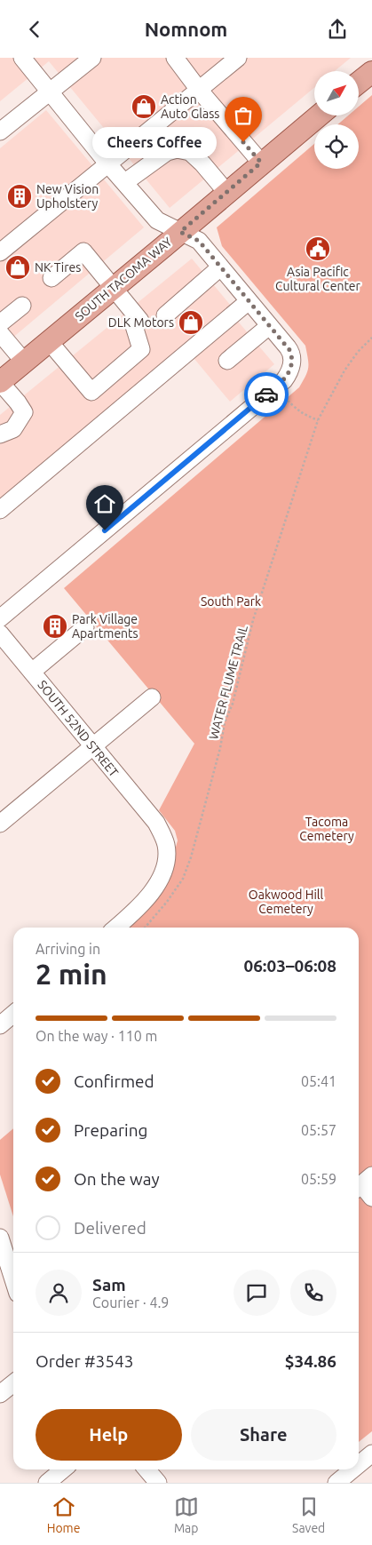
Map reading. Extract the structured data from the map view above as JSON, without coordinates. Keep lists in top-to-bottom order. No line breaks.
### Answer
{"streets":{"main road":["SOUTH TACOMA WAY"],"street":["SOUTH 52ND STREET"],"path":["WATER FLUME TRAIL"]},"parks":["South Park","Tacoma Cemetery","Oakwood Hill Cemetery"],"places":{"shop":["Action Auto Glass","NK Tires","DLK Motors"],"other":["Cheers Coffee"],"building":["New Vision Upholstery","Park Village Apartments"],"public building":["Asia Pacific Cultural Center"]},"north":"top right","page":{"header":"Nomnom","bubble":"Cheers Coffee","heading":["2 min","Arriving in","06:03–06:08"],"panel":["Sam","Courier · 4.9","Order #3543","$34.86"],"bar":"On the way · 110 m","list":[["Confirmed","05:41"],["Preparing","05:57"],["On the way","05:59"],"Delivered"],"buttons":["Help","Share"],"tabs":["Home","Map","Saved"]}}
